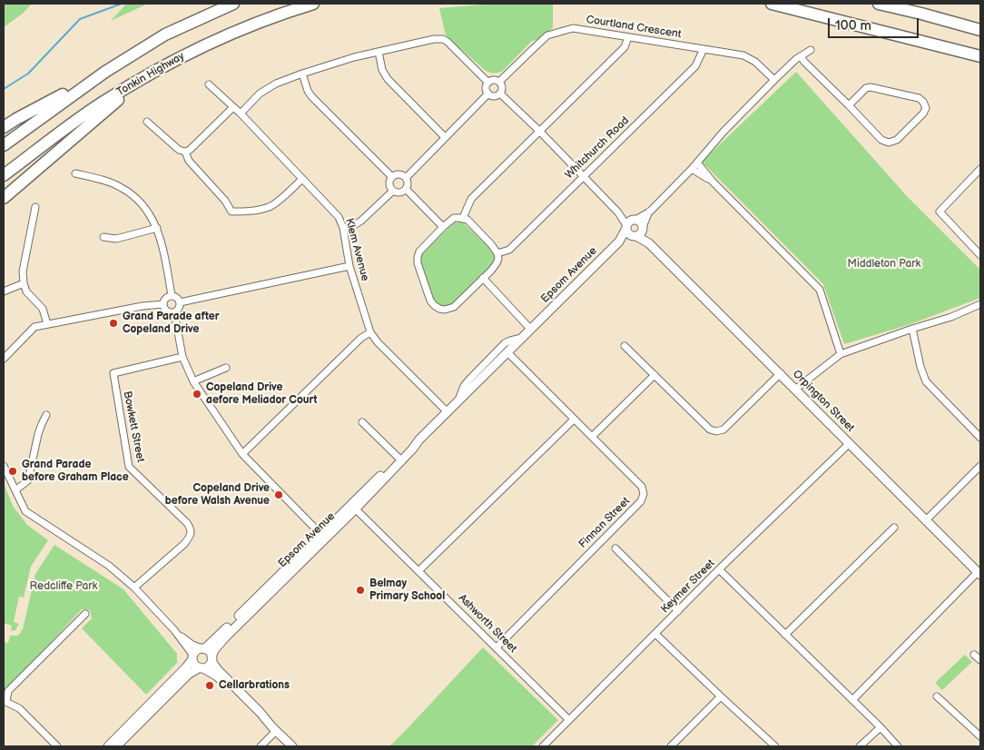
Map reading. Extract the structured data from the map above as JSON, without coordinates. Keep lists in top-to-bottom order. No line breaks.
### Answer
{"streets":{"highway":["Tonkin Highway"],"street":["Courtland Crescent","Whitchurch Road","Klem Avenue","Epsom Avenue","Orpington Street","Bowkett Street","Finnan Street","Keymer Street","Ashworth Street"]},"crossings":[["Courtland Crescent","Whitchurch Road"],["Courtland Crescent","Epsom Avenue"],["Klem Avenue","Epsom Avenue"],["Epsom Avenue","Orpington Street"],["Epsom Avenue","Finnan Street"],["Epsom Avenue","Ashworth Street"],["Orpington Street","Keymer Street"],["Finnan Street","Ashworth Street"],["Keymer Street","Ashworth Street"]],"parks":["Middleton Park","Redcliffe Park"],"places":["Grand Parade after Copeland Drive","Copeland Drive aefore Meliador Court","Grand Parade before Graham Place","Copeland Drive before Walsh Avenue","Belmay Primary School","Cellarbrations"],"scale_bar":"100 m"}
